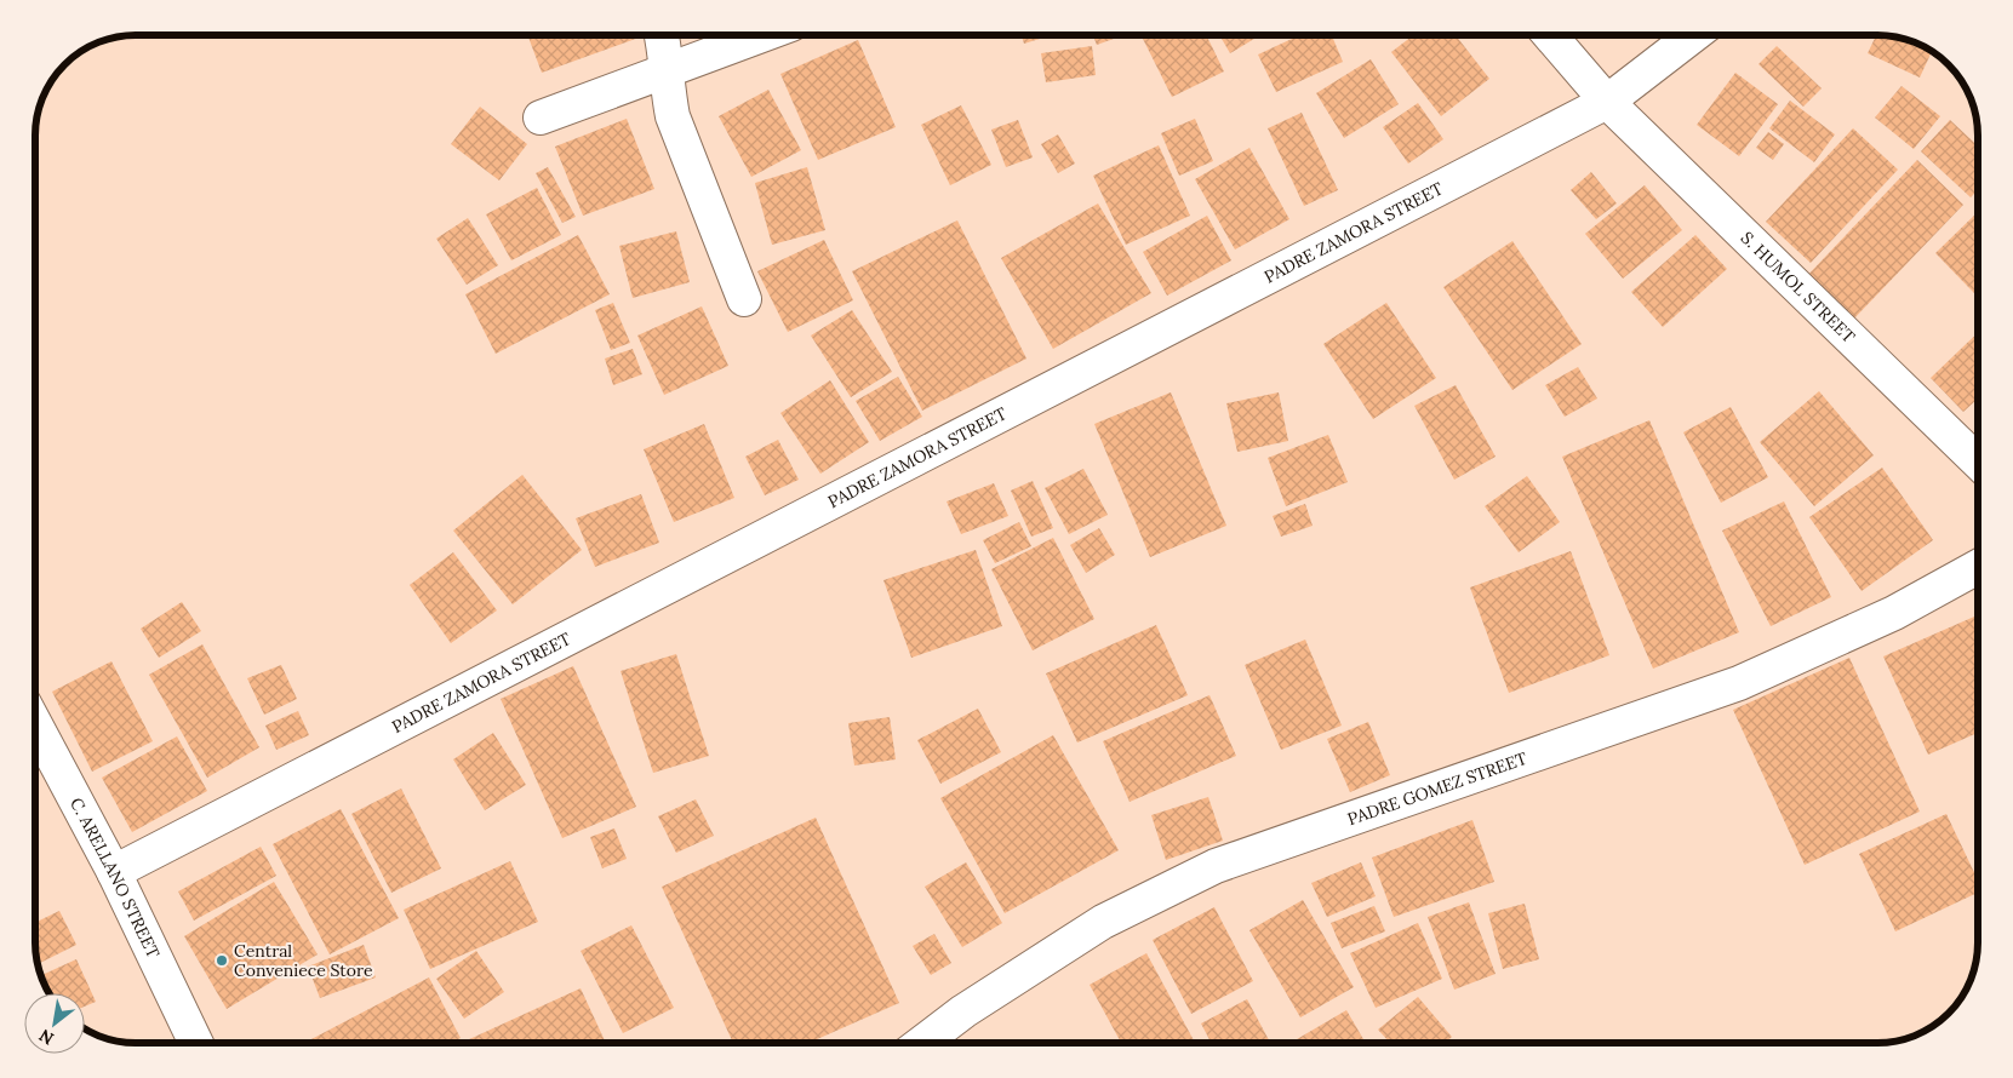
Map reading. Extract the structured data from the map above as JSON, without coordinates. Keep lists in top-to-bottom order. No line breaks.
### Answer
{"streets":{"street":["PADRE ZAMORA STREET","S. HUMOL STREET","PADRE GOMEZ STREET","C. ARELLANO STREET"]},"crossings":[["PADRE ZAMORA STREET","S. HUMOL STREET"],["PADRE ZAMORA STREET","C. ARELLANO STREET"]],"places":["Central Conveniece Store"],"north":"bottom left"}
